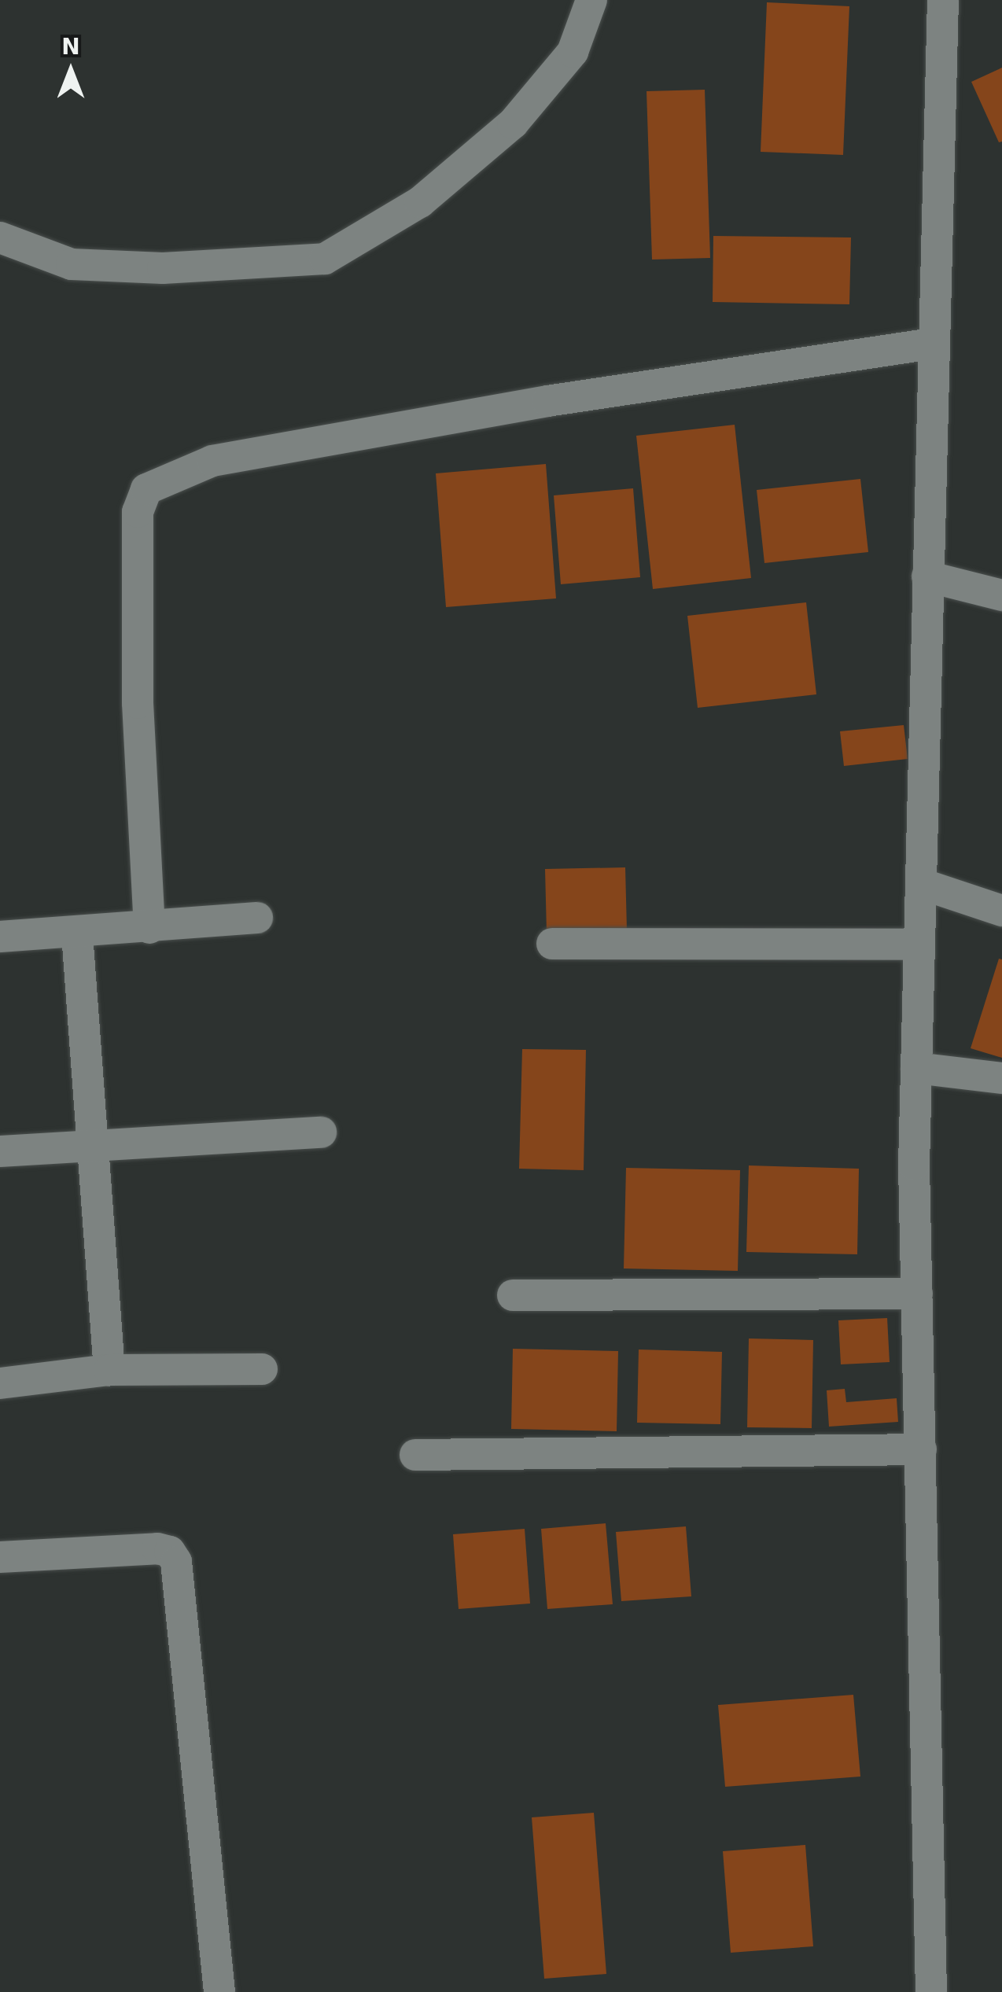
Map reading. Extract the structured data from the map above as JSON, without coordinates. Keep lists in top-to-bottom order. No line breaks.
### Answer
{"north":"top"}
